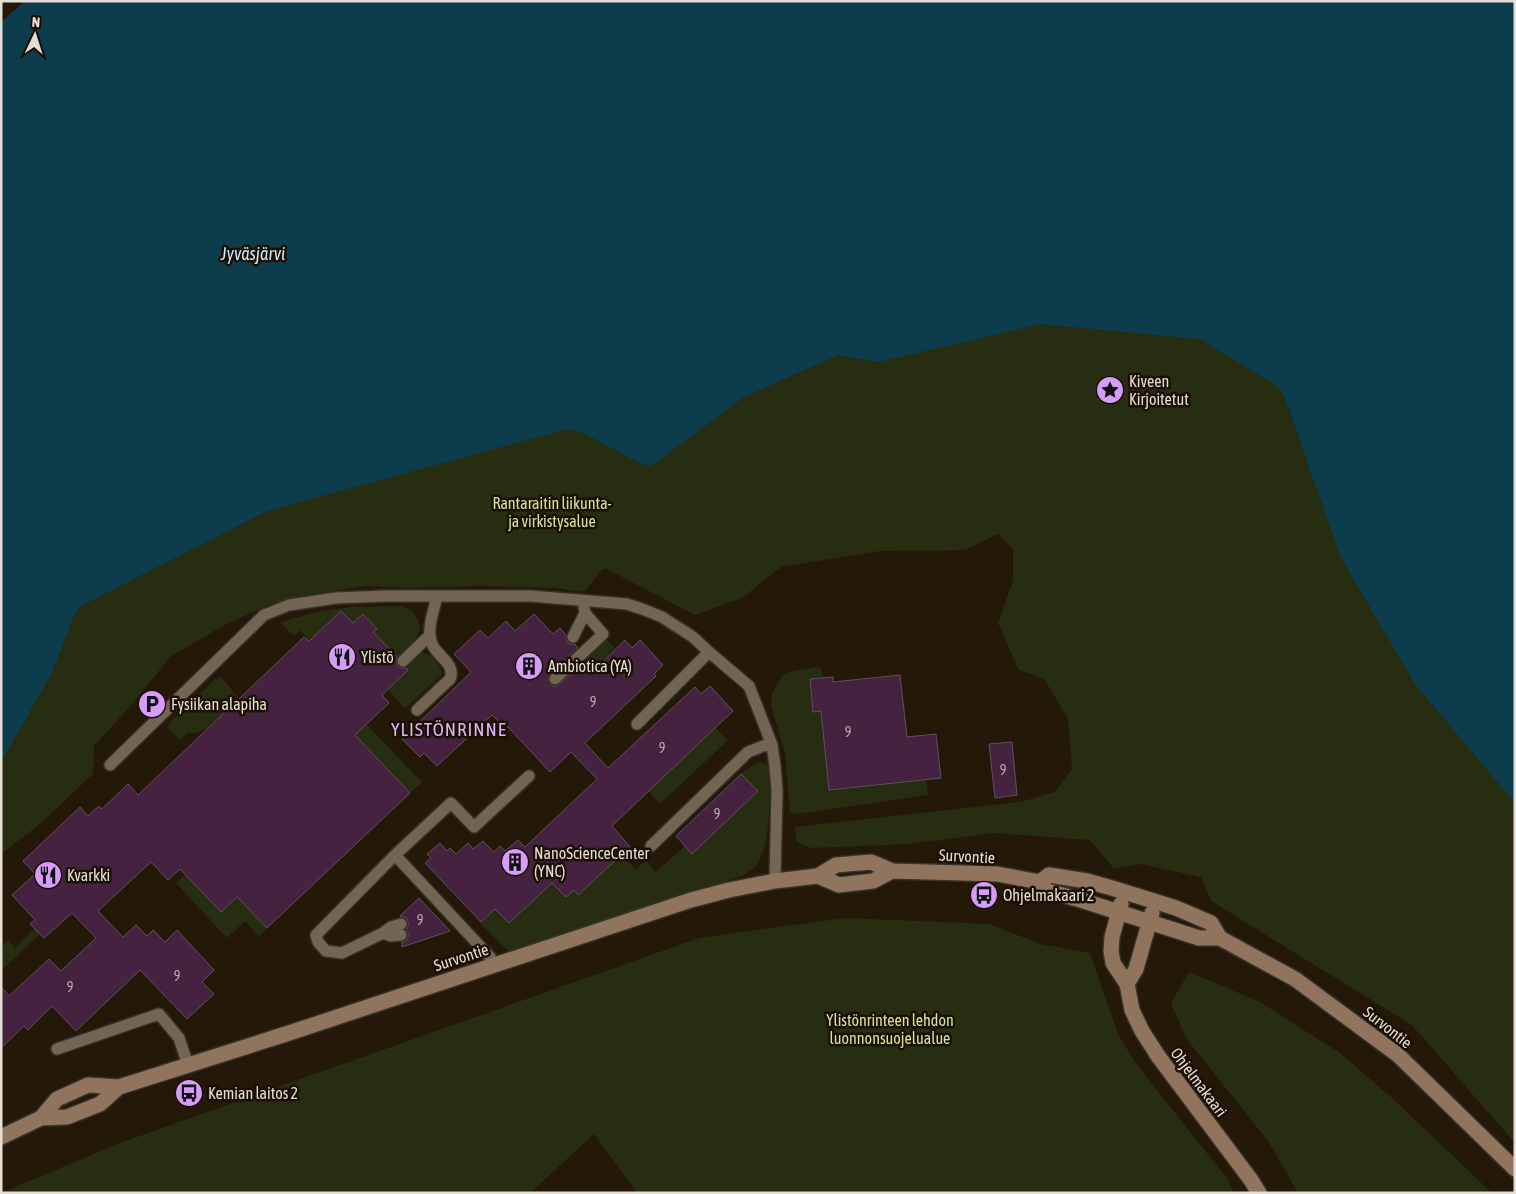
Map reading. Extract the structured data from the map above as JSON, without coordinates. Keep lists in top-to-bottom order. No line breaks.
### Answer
{"streets":{"main road":["Survontie","Ohjelmakaari"]},"crossings":[["Survontie","Ohjelmakaari"]],"districts":["YLISTÖNRINNE"],"water":["Jyväsjärvi"],"parks":["Rantaraitin liikunta- ja virkistysalue","Ylistönrinteen lehdon luonnonsuojelualue"],"places":{"place":["Kiveen Kirjoitetut"],"restaurant":["Ylistö","Kvarkki"],"building":["Ambiotica (YA)","NanoScienceCenter (YNC)"],"parking":["Fysiikan alapiha"],"bus stop":["Ohjelmakaari 2","Kemian laitos 2"]},"house_numbers":["9","9","9","9","9","9","9","9"],"north":"top"}
